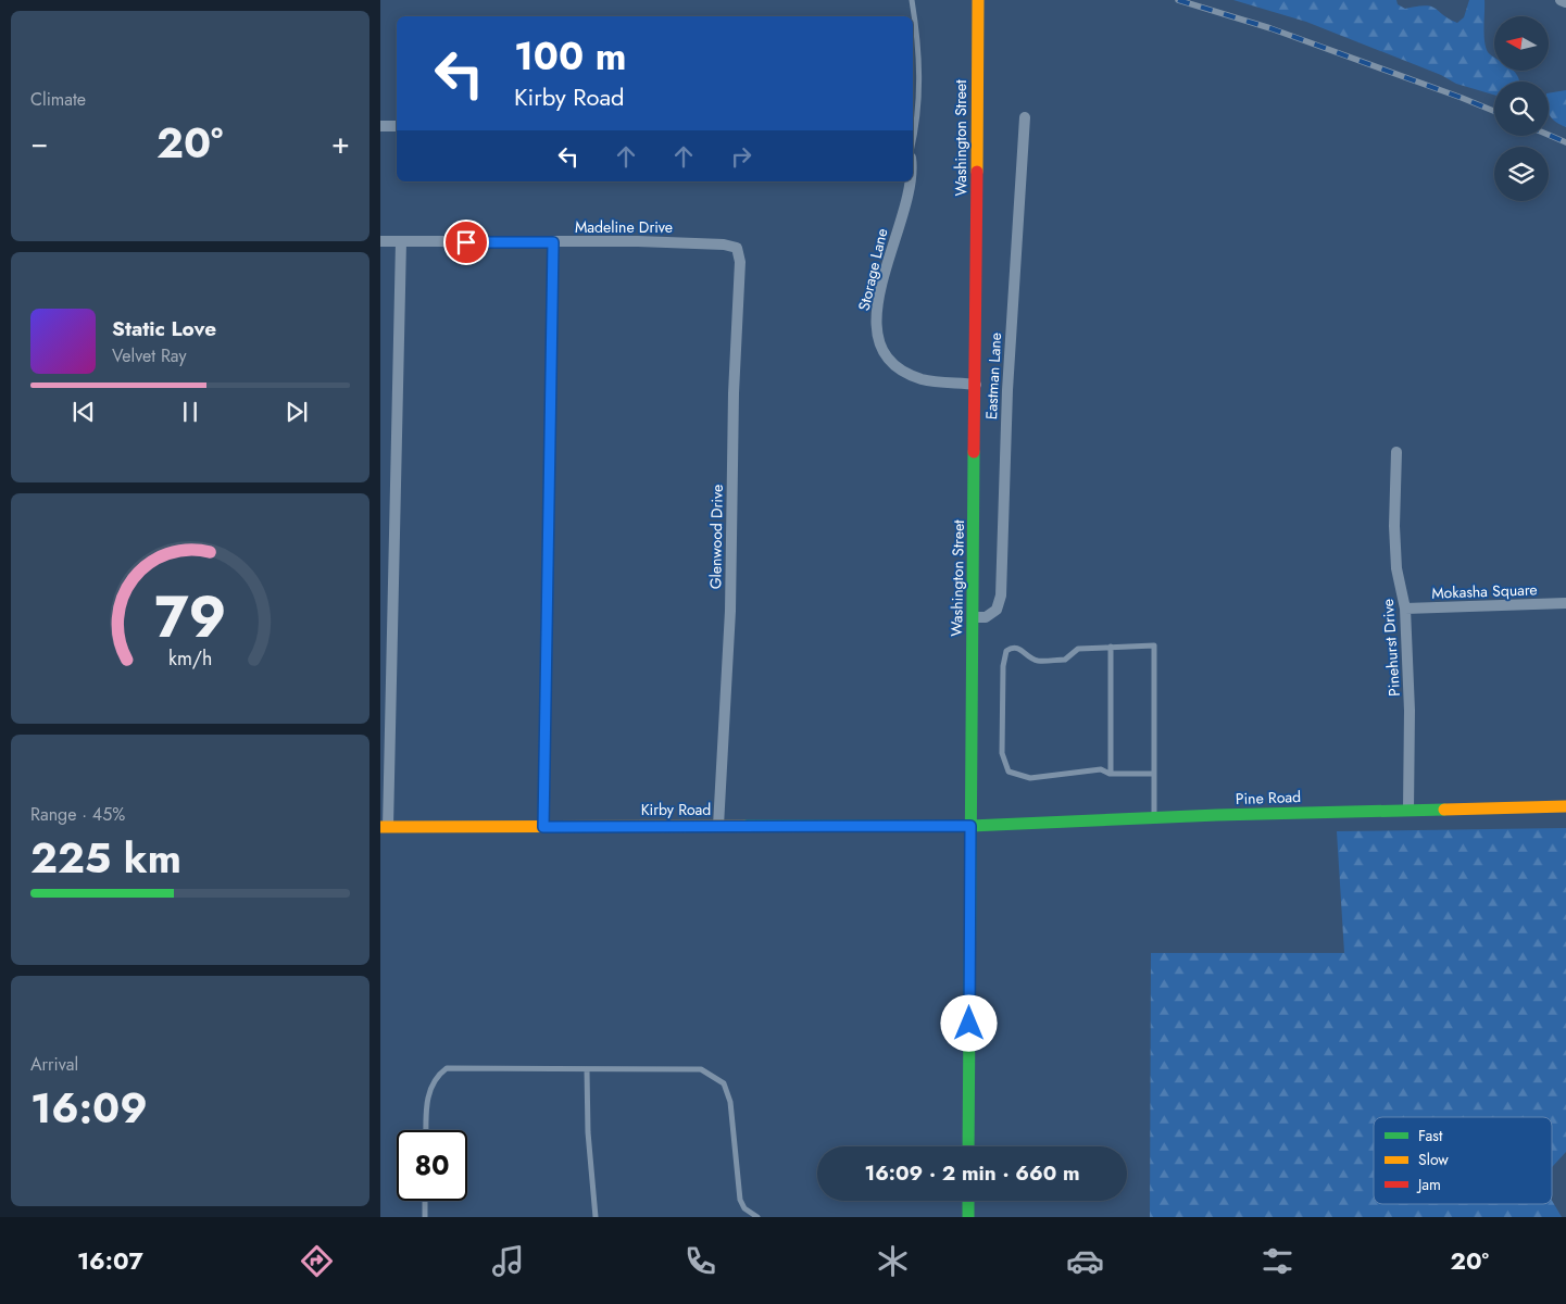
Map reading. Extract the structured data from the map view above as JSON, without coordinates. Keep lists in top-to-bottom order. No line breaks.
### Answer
{"streets":{"main road":["Washington Street","Pine Road","Kirby Road"],"street":["Madeline Drive","Storage Lane","Eastman Lane","Glenwood Drive","Mokasha Square","Pinehurst Drive"]},"crossings":[["Washington Street","Storage Lane"],["Washington Street","Eastman Lane"],["Washington Street","Pine Road"],["Washington Street","Kirby Road"],["Madeline Drive","Glenwood Drive"],["Glenwood Drive","Kirby Road"],["Mokasha Square","Pinehurst Drive"],["Pinehurst Drive","Pine Road"],["Pine Road","Kirby Road"]],"legend":["Fast","Slow","Jam"],"north":"left","page":{"tile":["Climate",["Range · 45%","225 km"],["Arrival","16:09"]],"turn":["100 m","Kirby Road"],"heat":["−","20°","+"],"song":["Static Love","Velvet Ray"],"limit":"80","trip":"16:09 · 2 min · 660 m","tabs":["16:07","20°"],"gauge":["79","km/h"]}}
